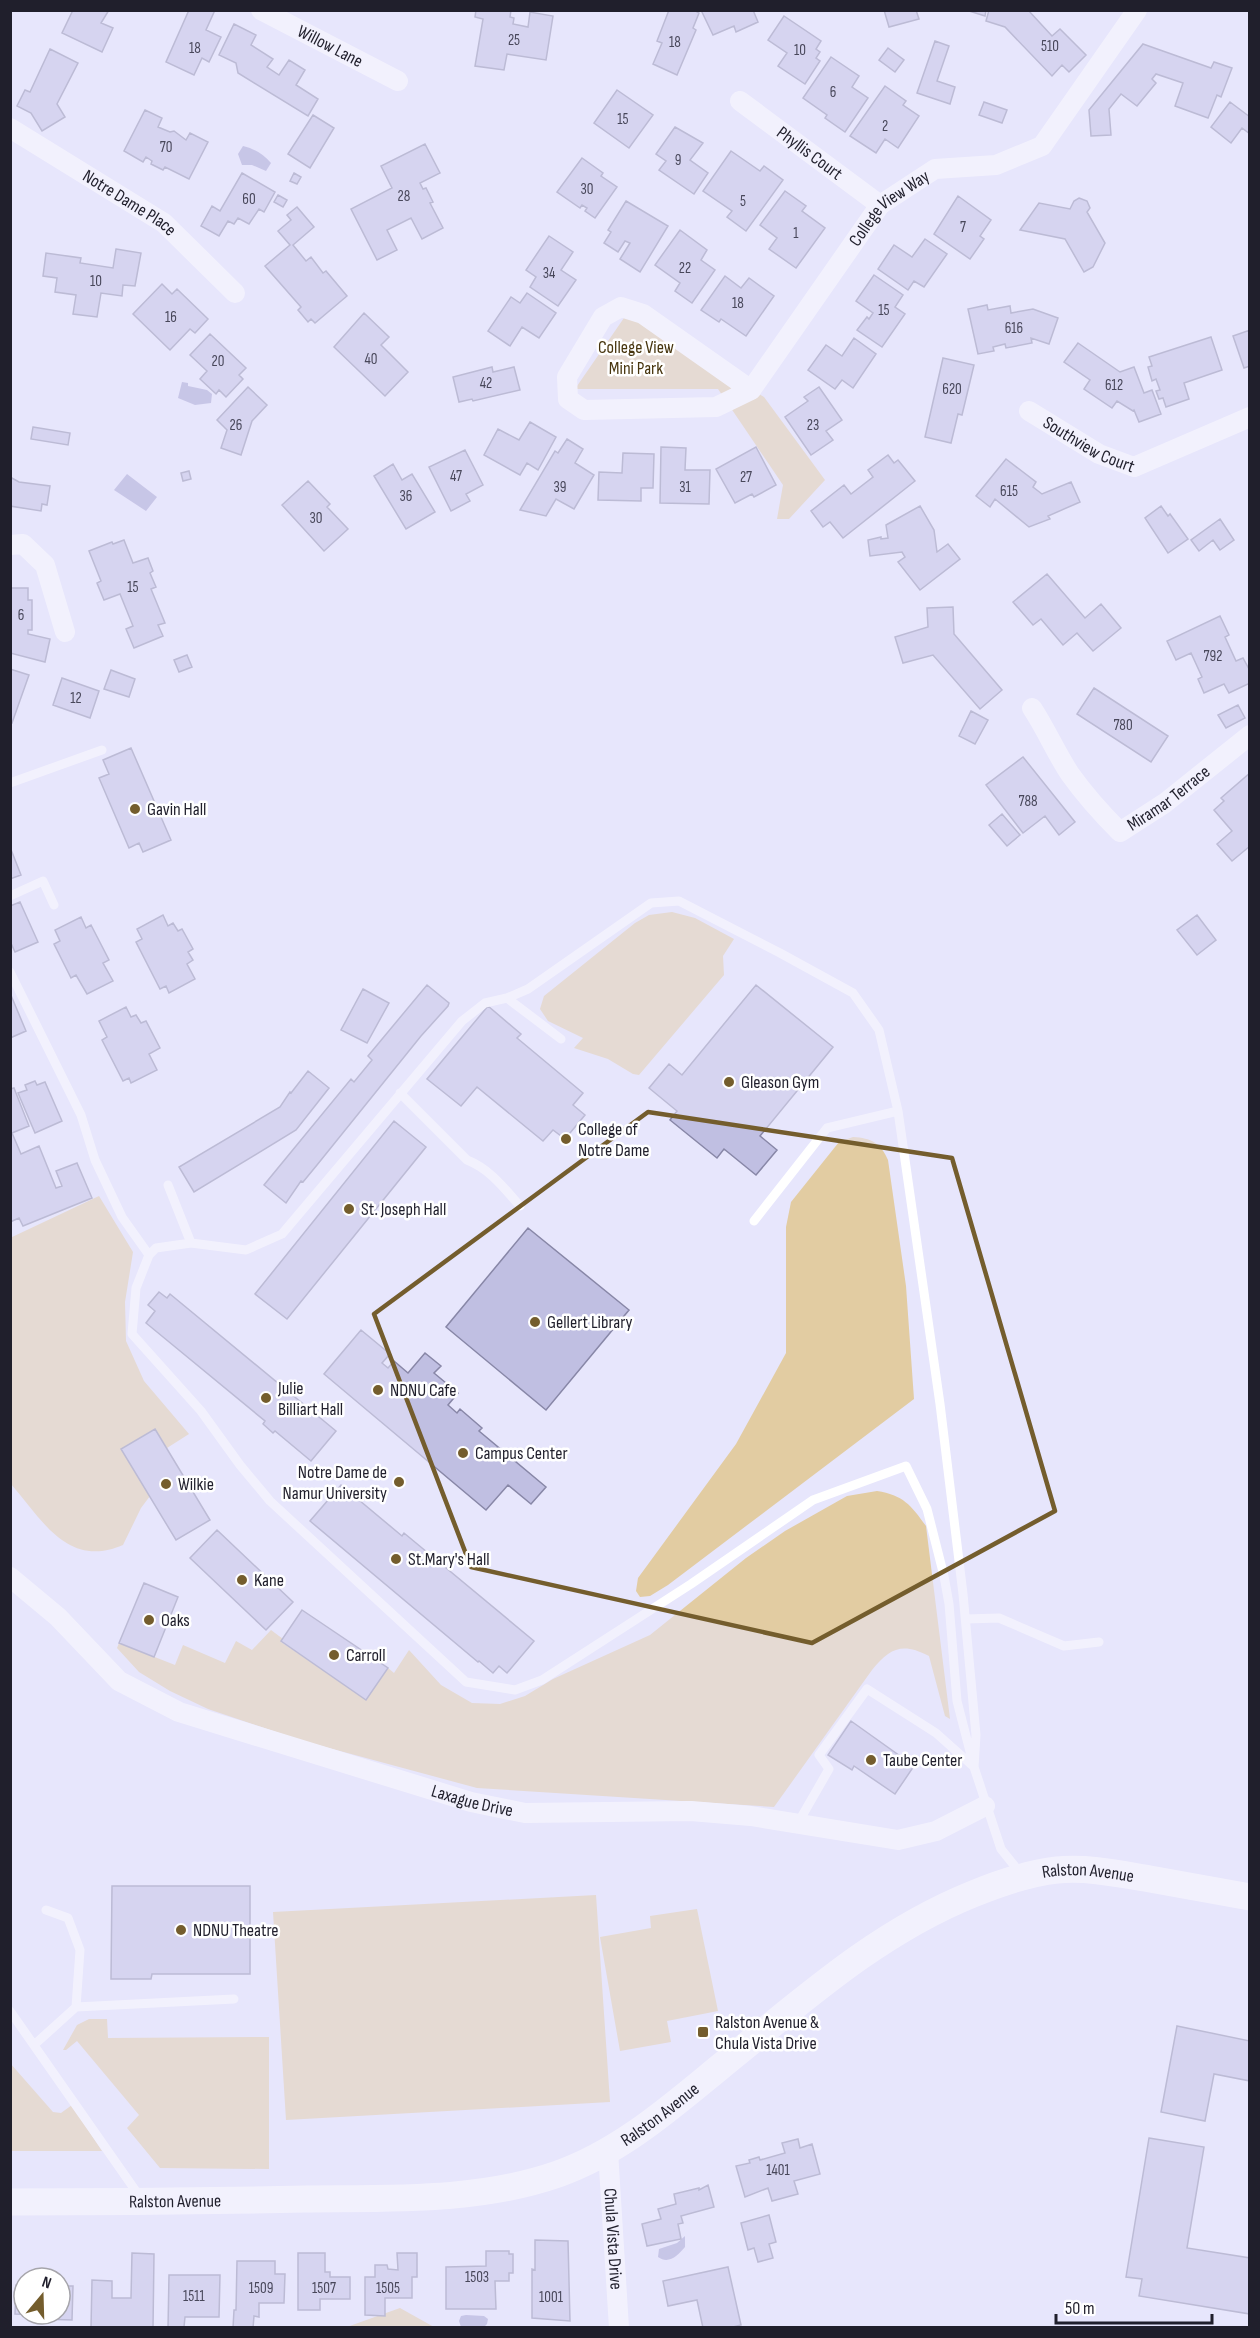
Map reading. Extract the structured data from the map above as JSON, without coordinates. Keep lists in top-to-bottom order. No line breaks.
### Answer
{"streets":{"main road":["Ralston Avenue"],"street":["Willow Lane","Phyllis Court","Notre Dame Place","College View Way","Southview Court","Miramar Terrace","Laxague Drive","Chula Vista Drive"]},"crossings":[["Phyllis Court","College View Way"],["Ralston Avenue","Chula Vista Drive"]],"parks":["College View Mini Park"],"places":{"other":["Gavin Hall","Gleason Gym","College of Notre Dame","St. Joseph Hall","Gellert Library","NDNU Cafe","Julie Billiart Hall","Campus Center","Notre Dame de Namur University","Wilkie","St.Mary's Hall","Kane","Oaks","Carroll","Taube Center","NDNU Theatre"],"transit":["Ralston Avenue & Chula Vista Drive"]},"house_numbers":["25","18","510","18","10","6","15","2","70","9","30","28","60","5","7","1","22","34","10","18","15","16","616","40","20","42","612","620","26","23","47","27","39","31","615","36","30","15","6","792","12","780","788","1401","1503","1509","1507","1505","1511","1001"],"scale_bar":"50 m","north":"top"}
